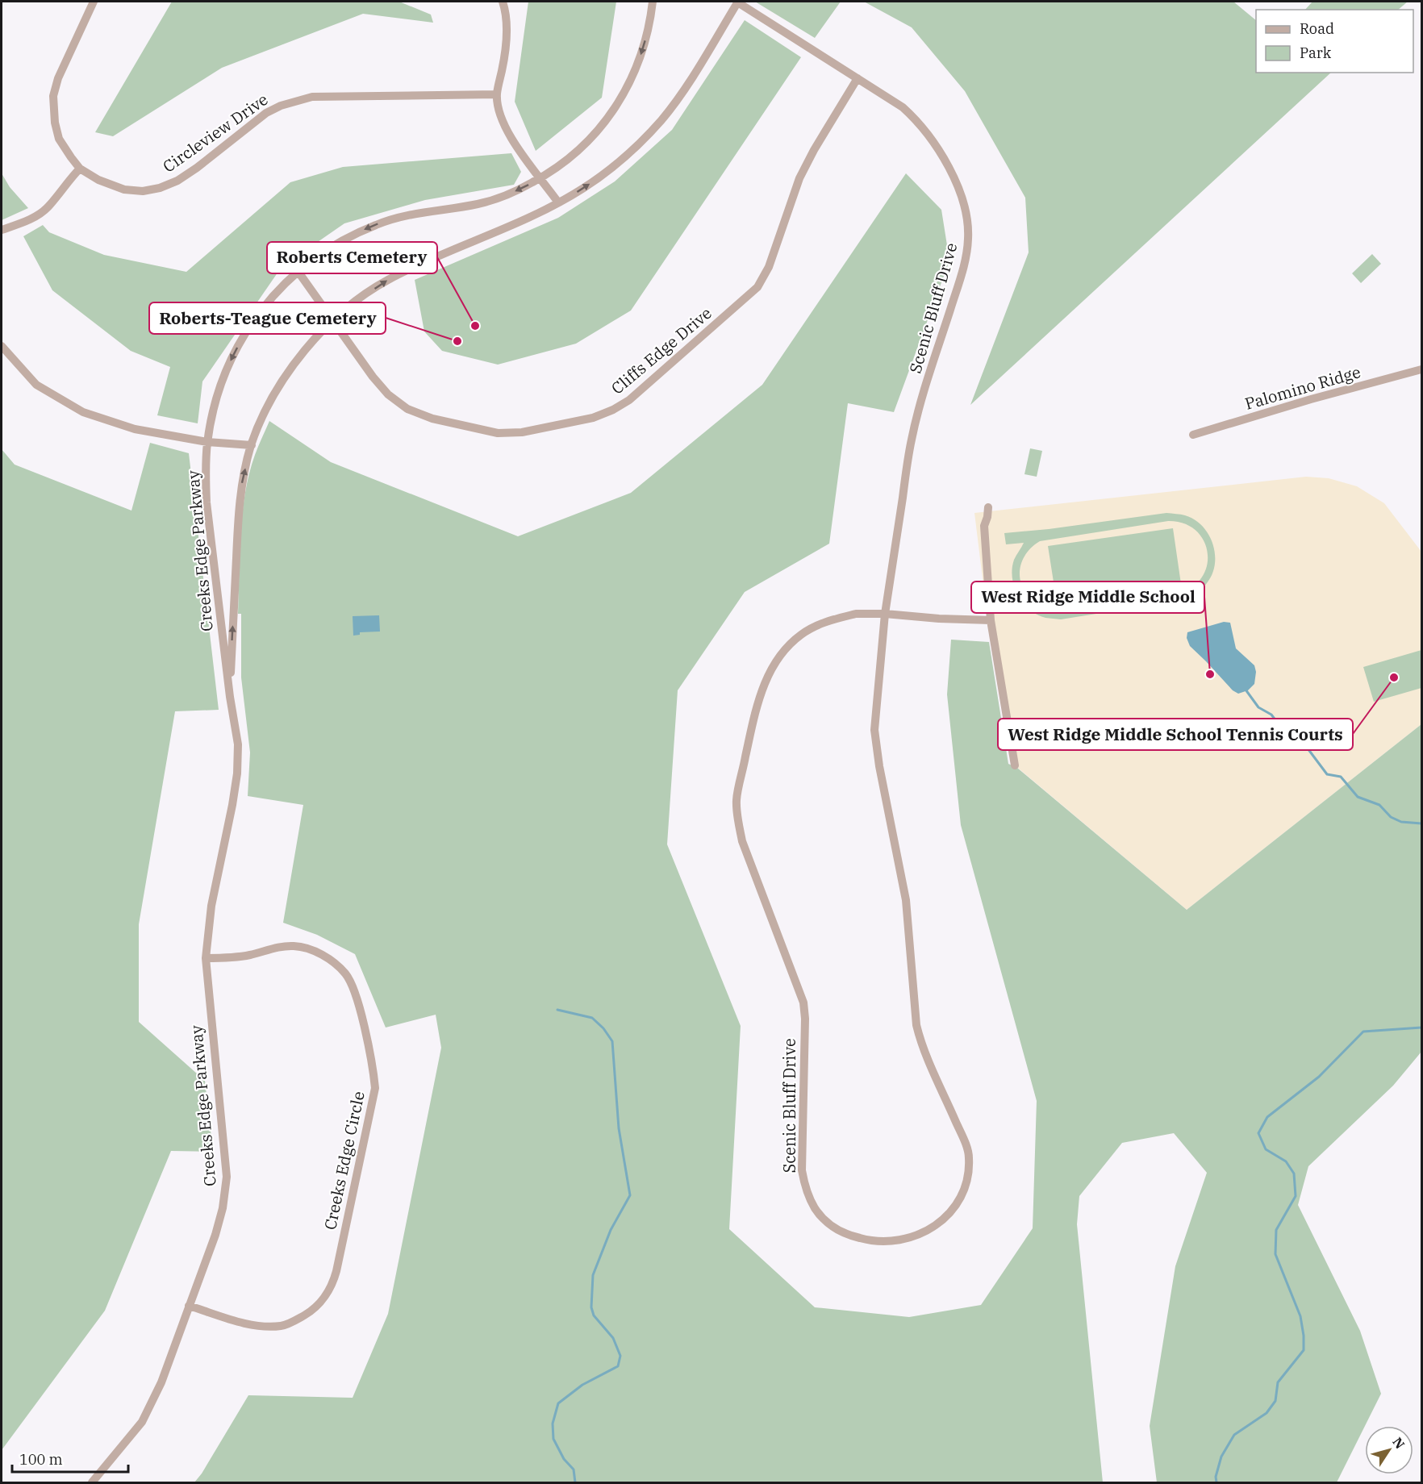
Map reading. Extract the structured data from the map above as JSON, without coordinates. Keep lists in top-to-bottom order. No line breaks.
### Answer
{"streets":{"street":["Circleview Drive","Scenic Bluff Drive","Cliffs Edge Drive","Palomino Ridge","Creeks Edge Parkway","Creeks Edge Circle"]},"crossings":[["Scenic Bluff Drive","Cliffs Edge Drive"],["Scenic Bluff Drive","Creeks Edge Parkway"],["Cliffs Edge Drive","Creeks Edge Parkway"],["Creeks Edge Parkway","Creeks Edge Circle"]],"places":["Roberts Cemetery","Roberts-Teague Cemetery","West Ridge Middle School","West Ridge Middle School Tennis Courts"],"legend":["Road","Park"],"scale_bar":"100 m","north":"top right"}
